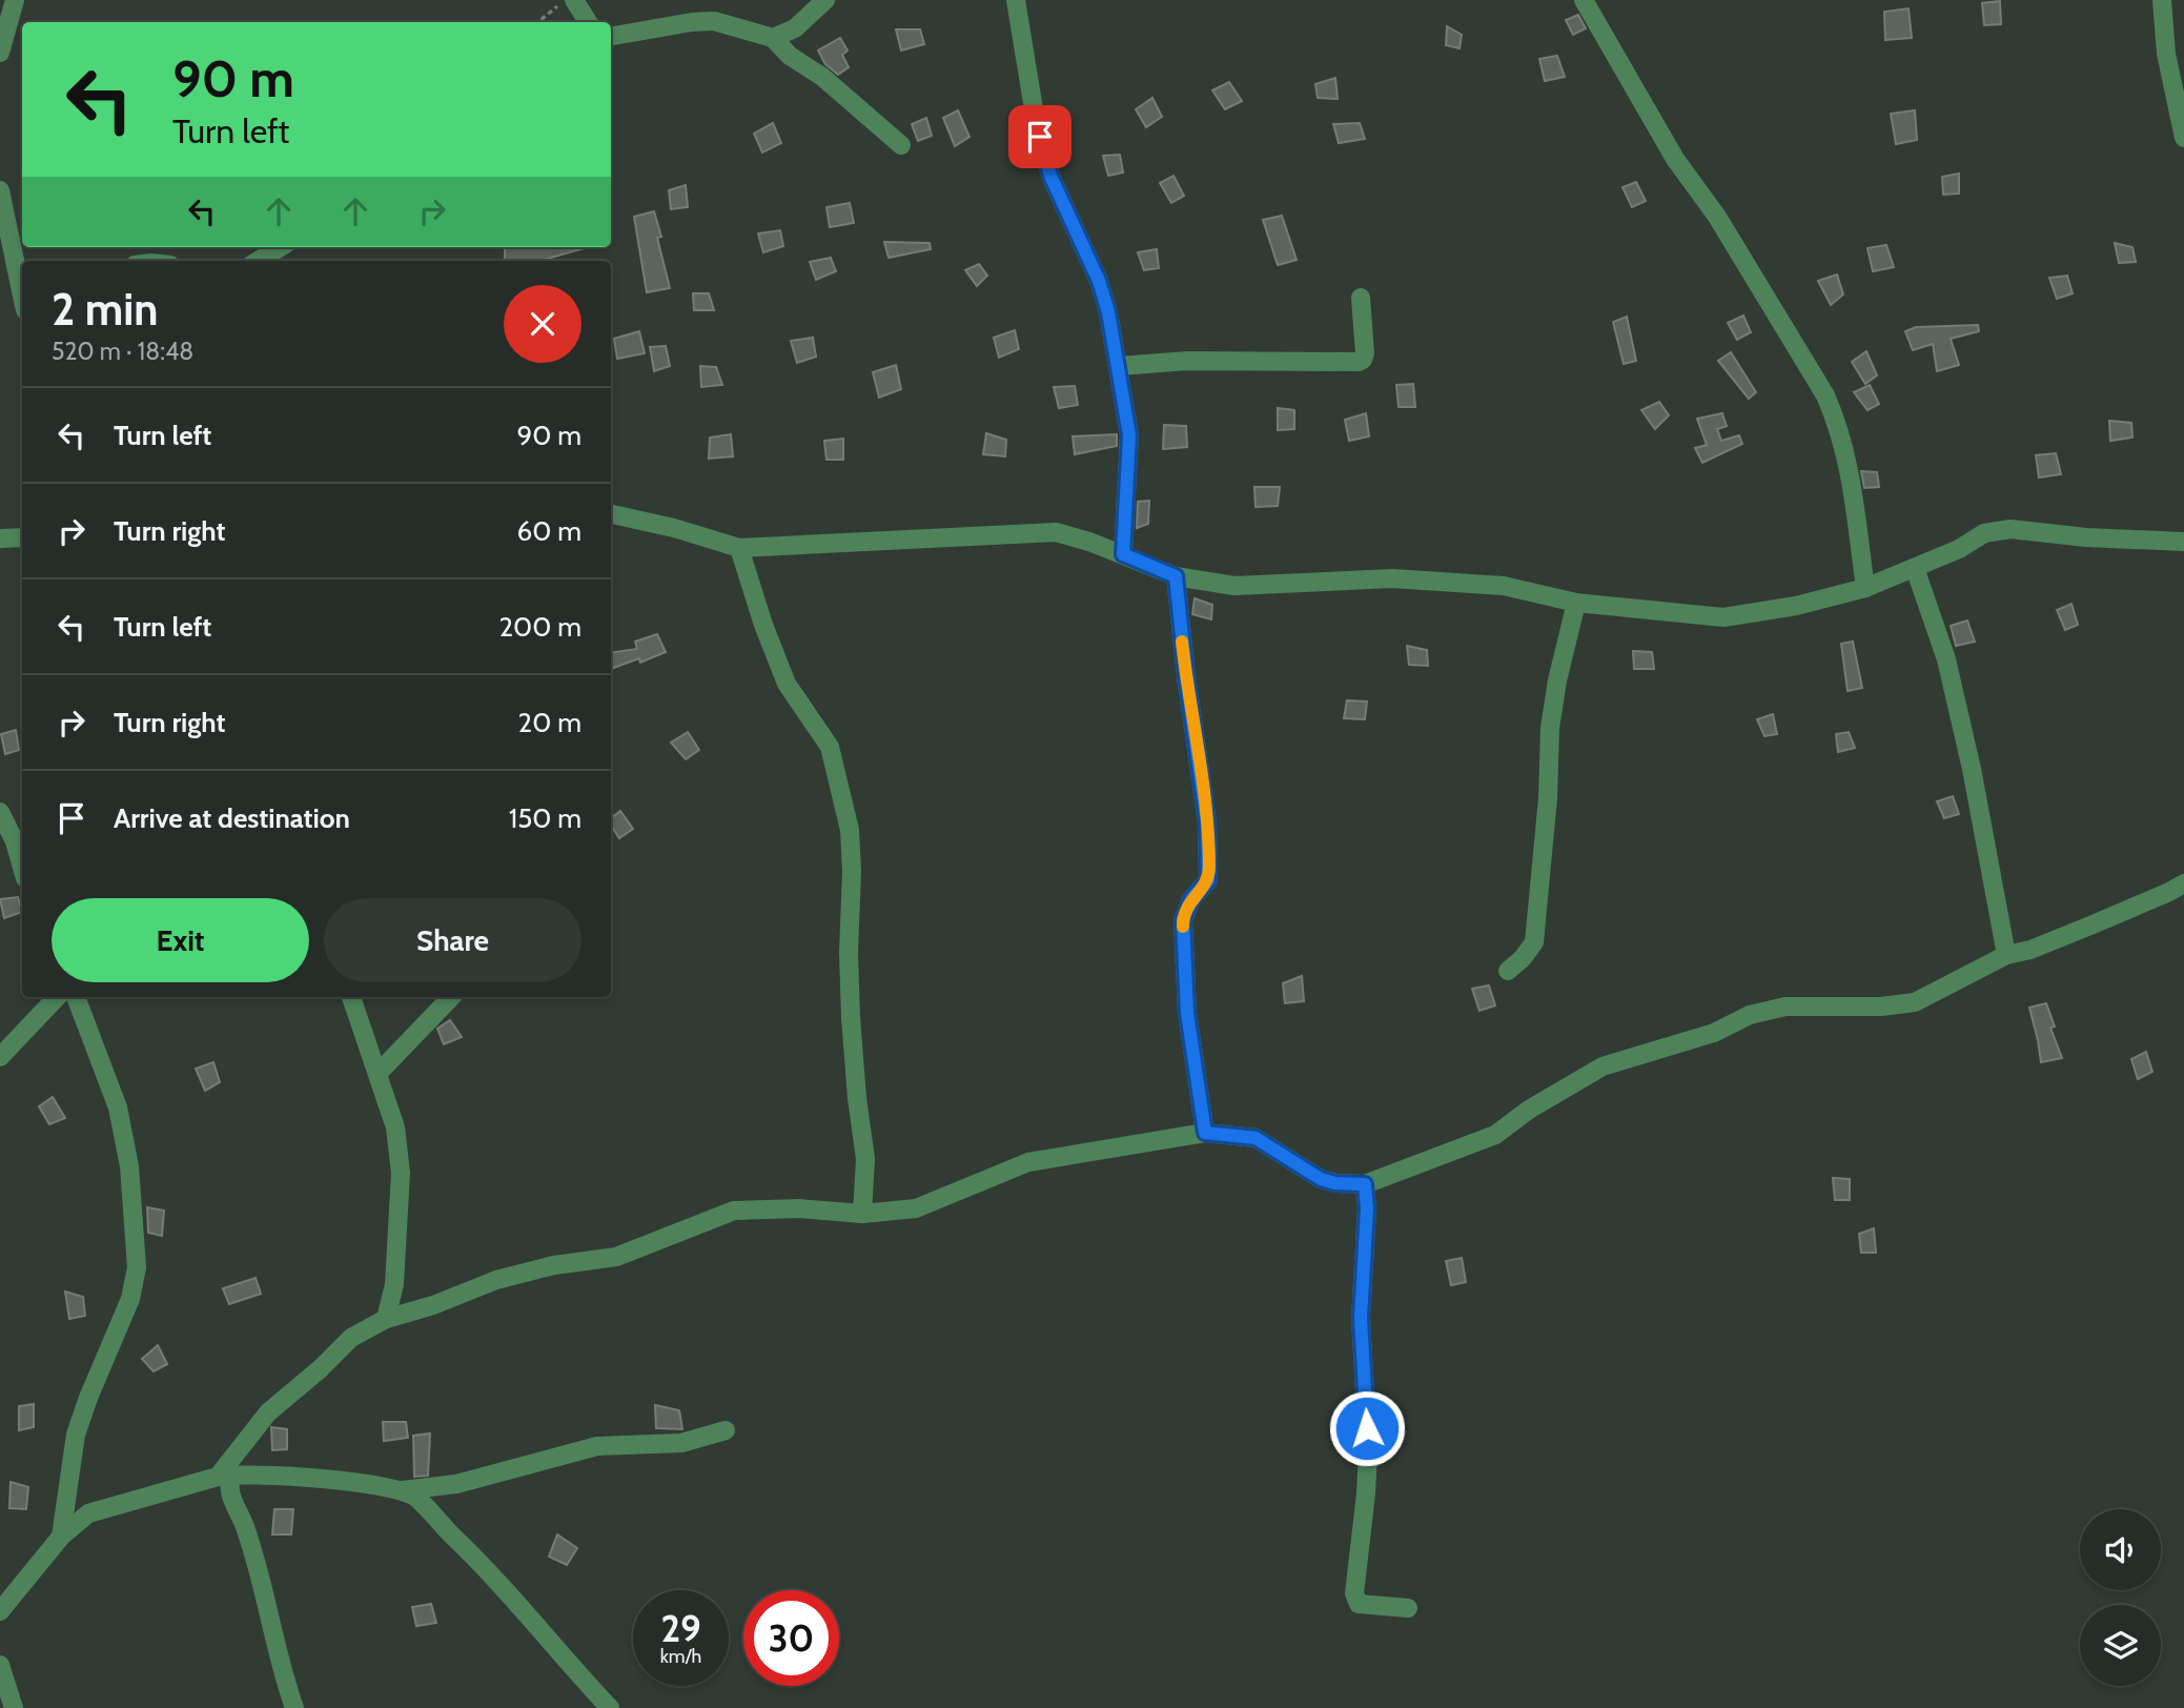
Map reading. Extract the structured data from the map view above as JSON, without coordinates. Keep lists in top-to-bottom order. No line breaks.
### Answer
{"page":{"turn":["90 m","Turn left"],"heading":["2 min","520 m · 18:48"],"list":[{"name":"Turn left","value":"90 m"},{"name":"Turn right","value":"60 m"},{"name":"Turn left","value":"200 m"},{"name":"Turn right","value":"20 m"},{"name":"Arrive at destination","value":"150 m"}],"buttons":["Exit","Share"],"speed":"29 km/h","limit":"30"}}
